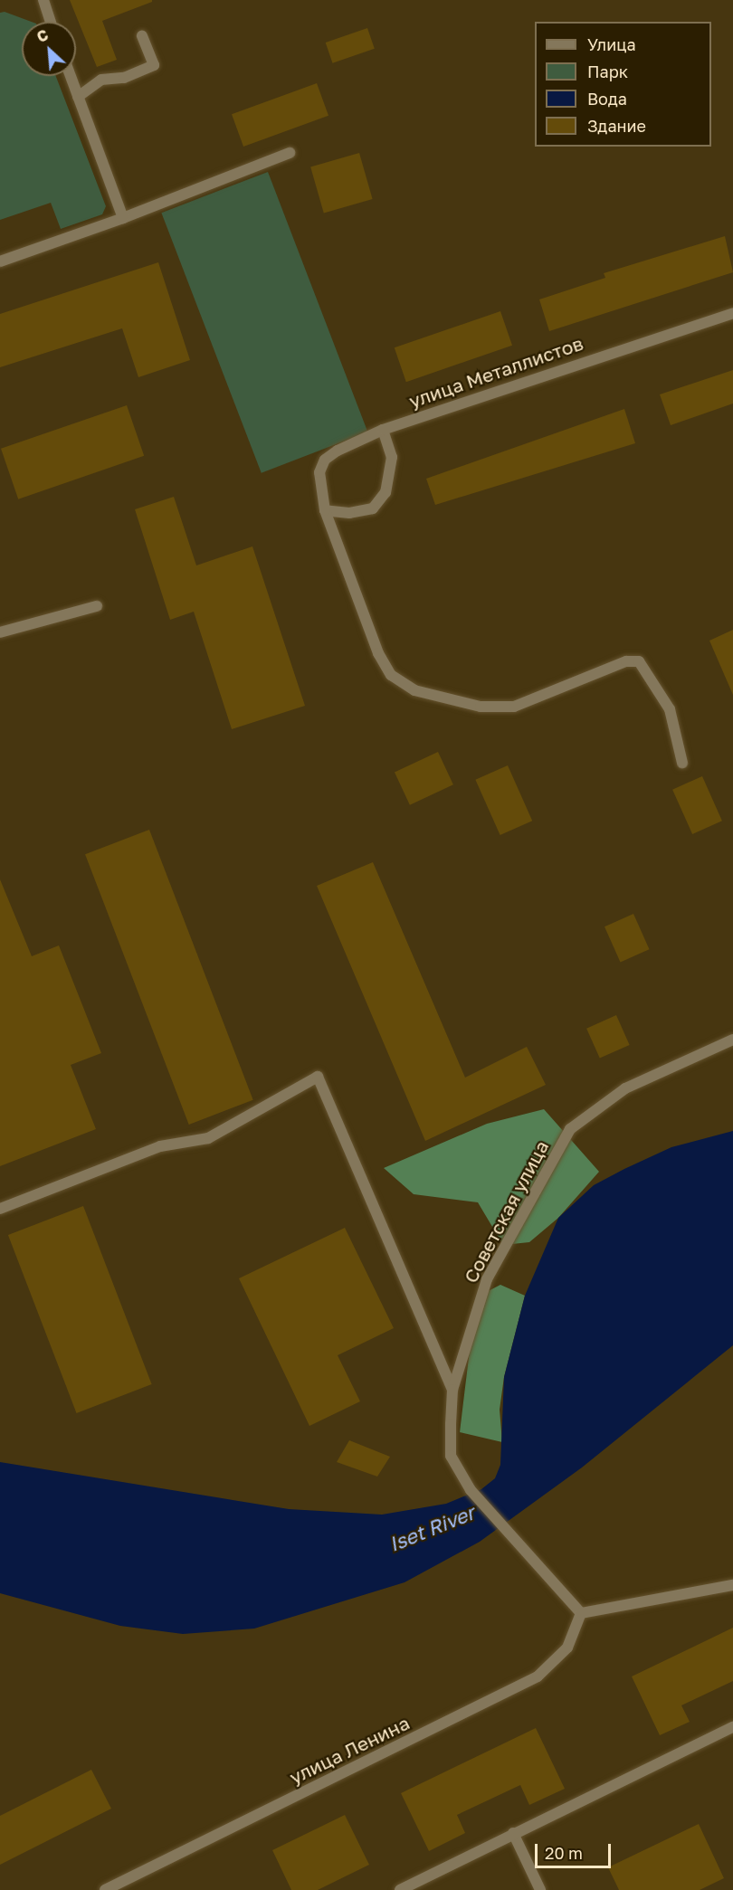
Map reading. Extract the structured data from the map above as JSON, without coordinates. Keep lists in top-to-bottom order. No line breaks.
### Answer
{"streets":{"street":["улица Металлистов","Советская улица","улица Ленина"]},"crossings":[["Советская улица","улица Ленина"]],"water":["Iset River"],"legend":["Улица","Парк","Вода","Здание"],"scale_bar":"20 m","north":"top left"}
